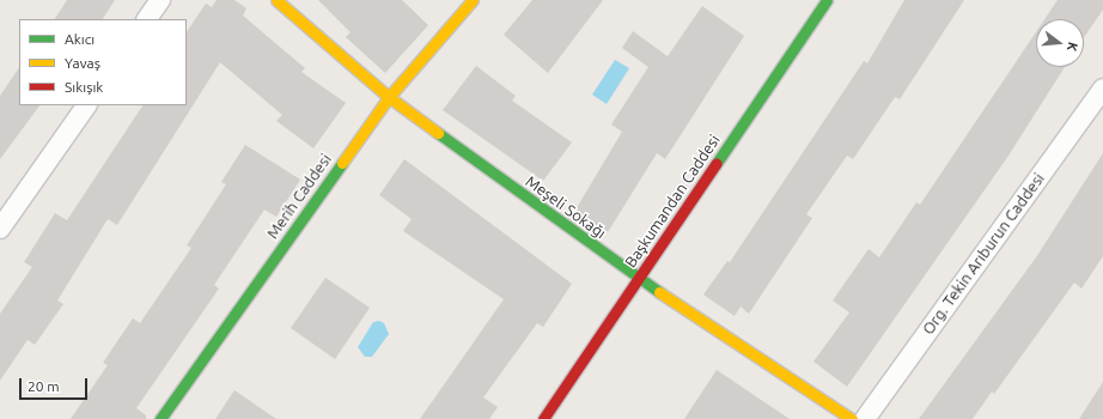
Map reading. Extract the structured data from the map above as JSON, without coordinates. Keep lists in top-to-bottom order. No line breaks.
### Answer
{"streets":{"street":["Merih Caddesi","Başkumandan Caddesi","Meşeli Sokağı","Org. Tekin Arıburun Caddesi"]},"crossings":[["Merih Caddesi","Meşeli Sokağı"],["Başkumandan Caddesi","Meşeli Sokağı"]],"legend":["Akıcı","Yavaş","Sıkışık"],"scale_bar":"20 m","north":"right"}
